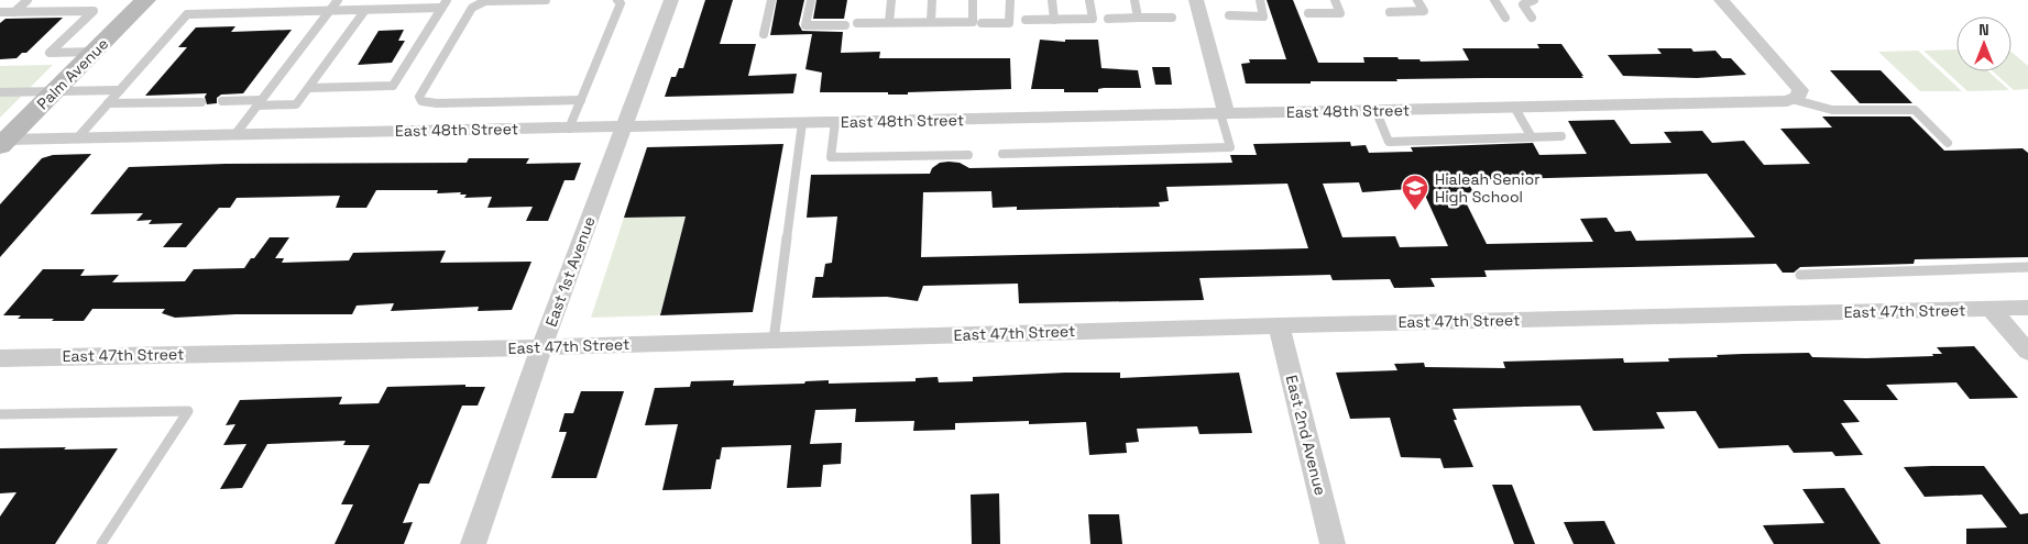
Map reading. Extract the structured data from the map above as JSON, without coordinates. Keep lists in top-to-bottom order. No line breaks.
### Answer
{"streets":{"main road":["Palm Avenue"],"street":["East 48th Street","East 1st Avenue","East 47th Street","East 2nd Avenue"]},"crossings":[["Palm Avenue","East 48th Street"],["East 48th Street","East 1st Avenue"],["East 1st Avenue","East 47th Street"],["East 47th Street","East 2nd Avenue"]],"places":{"school or university":["Hialeah Senior High School"]},"north":"top"}
